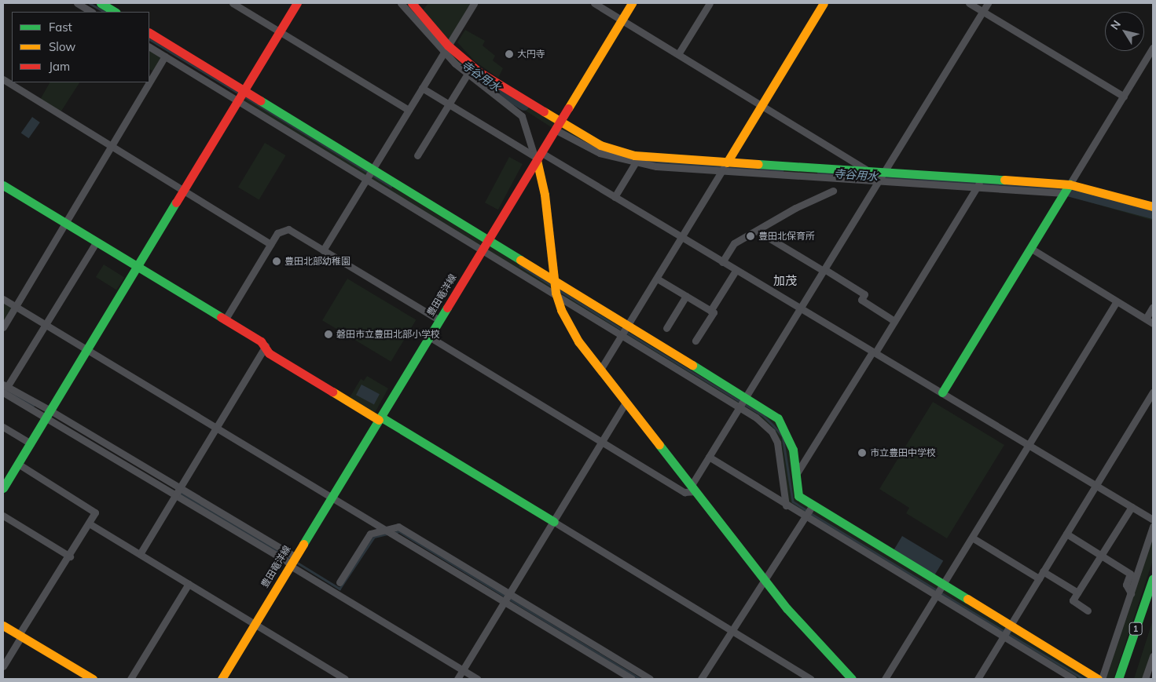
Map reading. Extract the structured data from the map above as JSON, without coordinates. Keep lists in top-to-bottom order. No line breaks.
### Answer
{"streets":{"main road":["豊田竜洋線","1"]},"districts":["加茂"],"water":["寺谷用水"],"places":["大円寺","豊田北保育所","豊田北部幼稚園","磐田市立豊田北部小学校","市立豊田中学校"],"legend":["Fast","Slow","Jam"],"north":"top left"}
